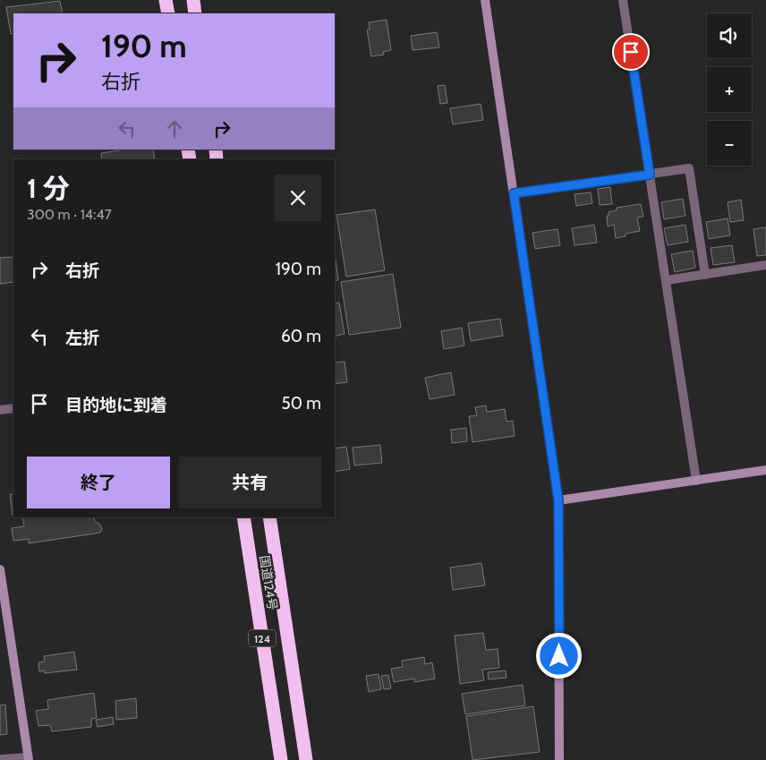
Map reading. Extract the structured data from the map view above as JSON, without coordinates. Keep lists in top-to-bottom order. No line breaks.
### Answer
{"streets":{"highway":["国道124号","124"]},"page":{"map_buttons":["+","−"],"turn":["190 m","右折"],"heading":["1 分","300 m · 14:47"],"list":[{"name":"右折","value":"190 m"},{"name":"左折","value":"60 m"},{"name":"目的地に到着","value":"50 m"}],"buttons":["終了","共有"]}}
